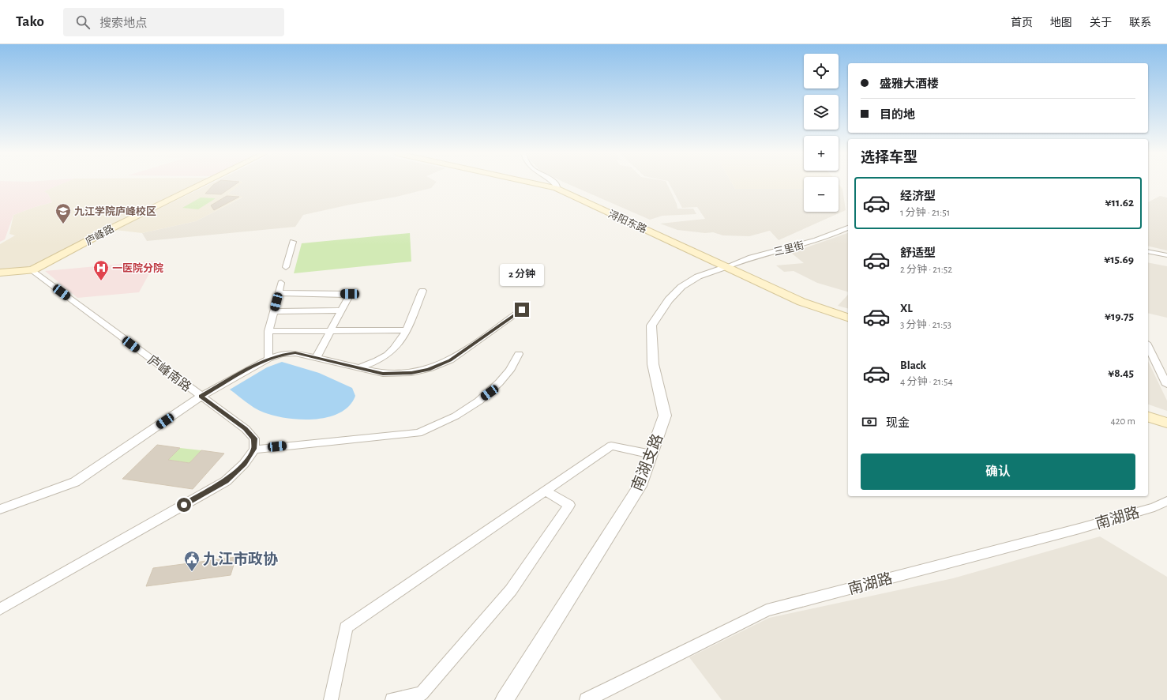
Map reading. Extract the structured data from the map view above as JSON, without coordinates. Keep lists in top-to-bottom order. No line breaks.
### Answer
{"streets":{"main road":["浔阳东路","庐峰路"],"street":["三里街","庐峰南路","南湖支路","南湖路"]},"crossings":[["浔阳东路","三里街"],["浔阳东路","南湖支路"],["庐峰路","庐峰南路"],["三里街","南湖支路"]],"places":{"school or university":["九江学院庐峰校区"],"hospital":["一医院分院"],"public building":["九江市政协"]},"page":{"header":"Tako","search":"搜索地点","nav":["首页","地图","关于","联系"],"map_buttons":["+","−"],"banner":["盛雅大酒楼","目的地"],"heading":"选择车型","list":[{"name":"经济型","note":"1 分钟 · 21:51","value":"¥11.62"},{"name":"舒适型","note":"2 分钟 · 21:52","value":"¥15.69"},{"name":"XL","note":"3 分钟 · 21:53","value":"¥19.75"},{"name":"Black","note":"4 分钟 · 21:54","value":"¥8.45"}],"bubble":"2 分钟","pay":["现金","420 m"],"buttons":"确认"}}
